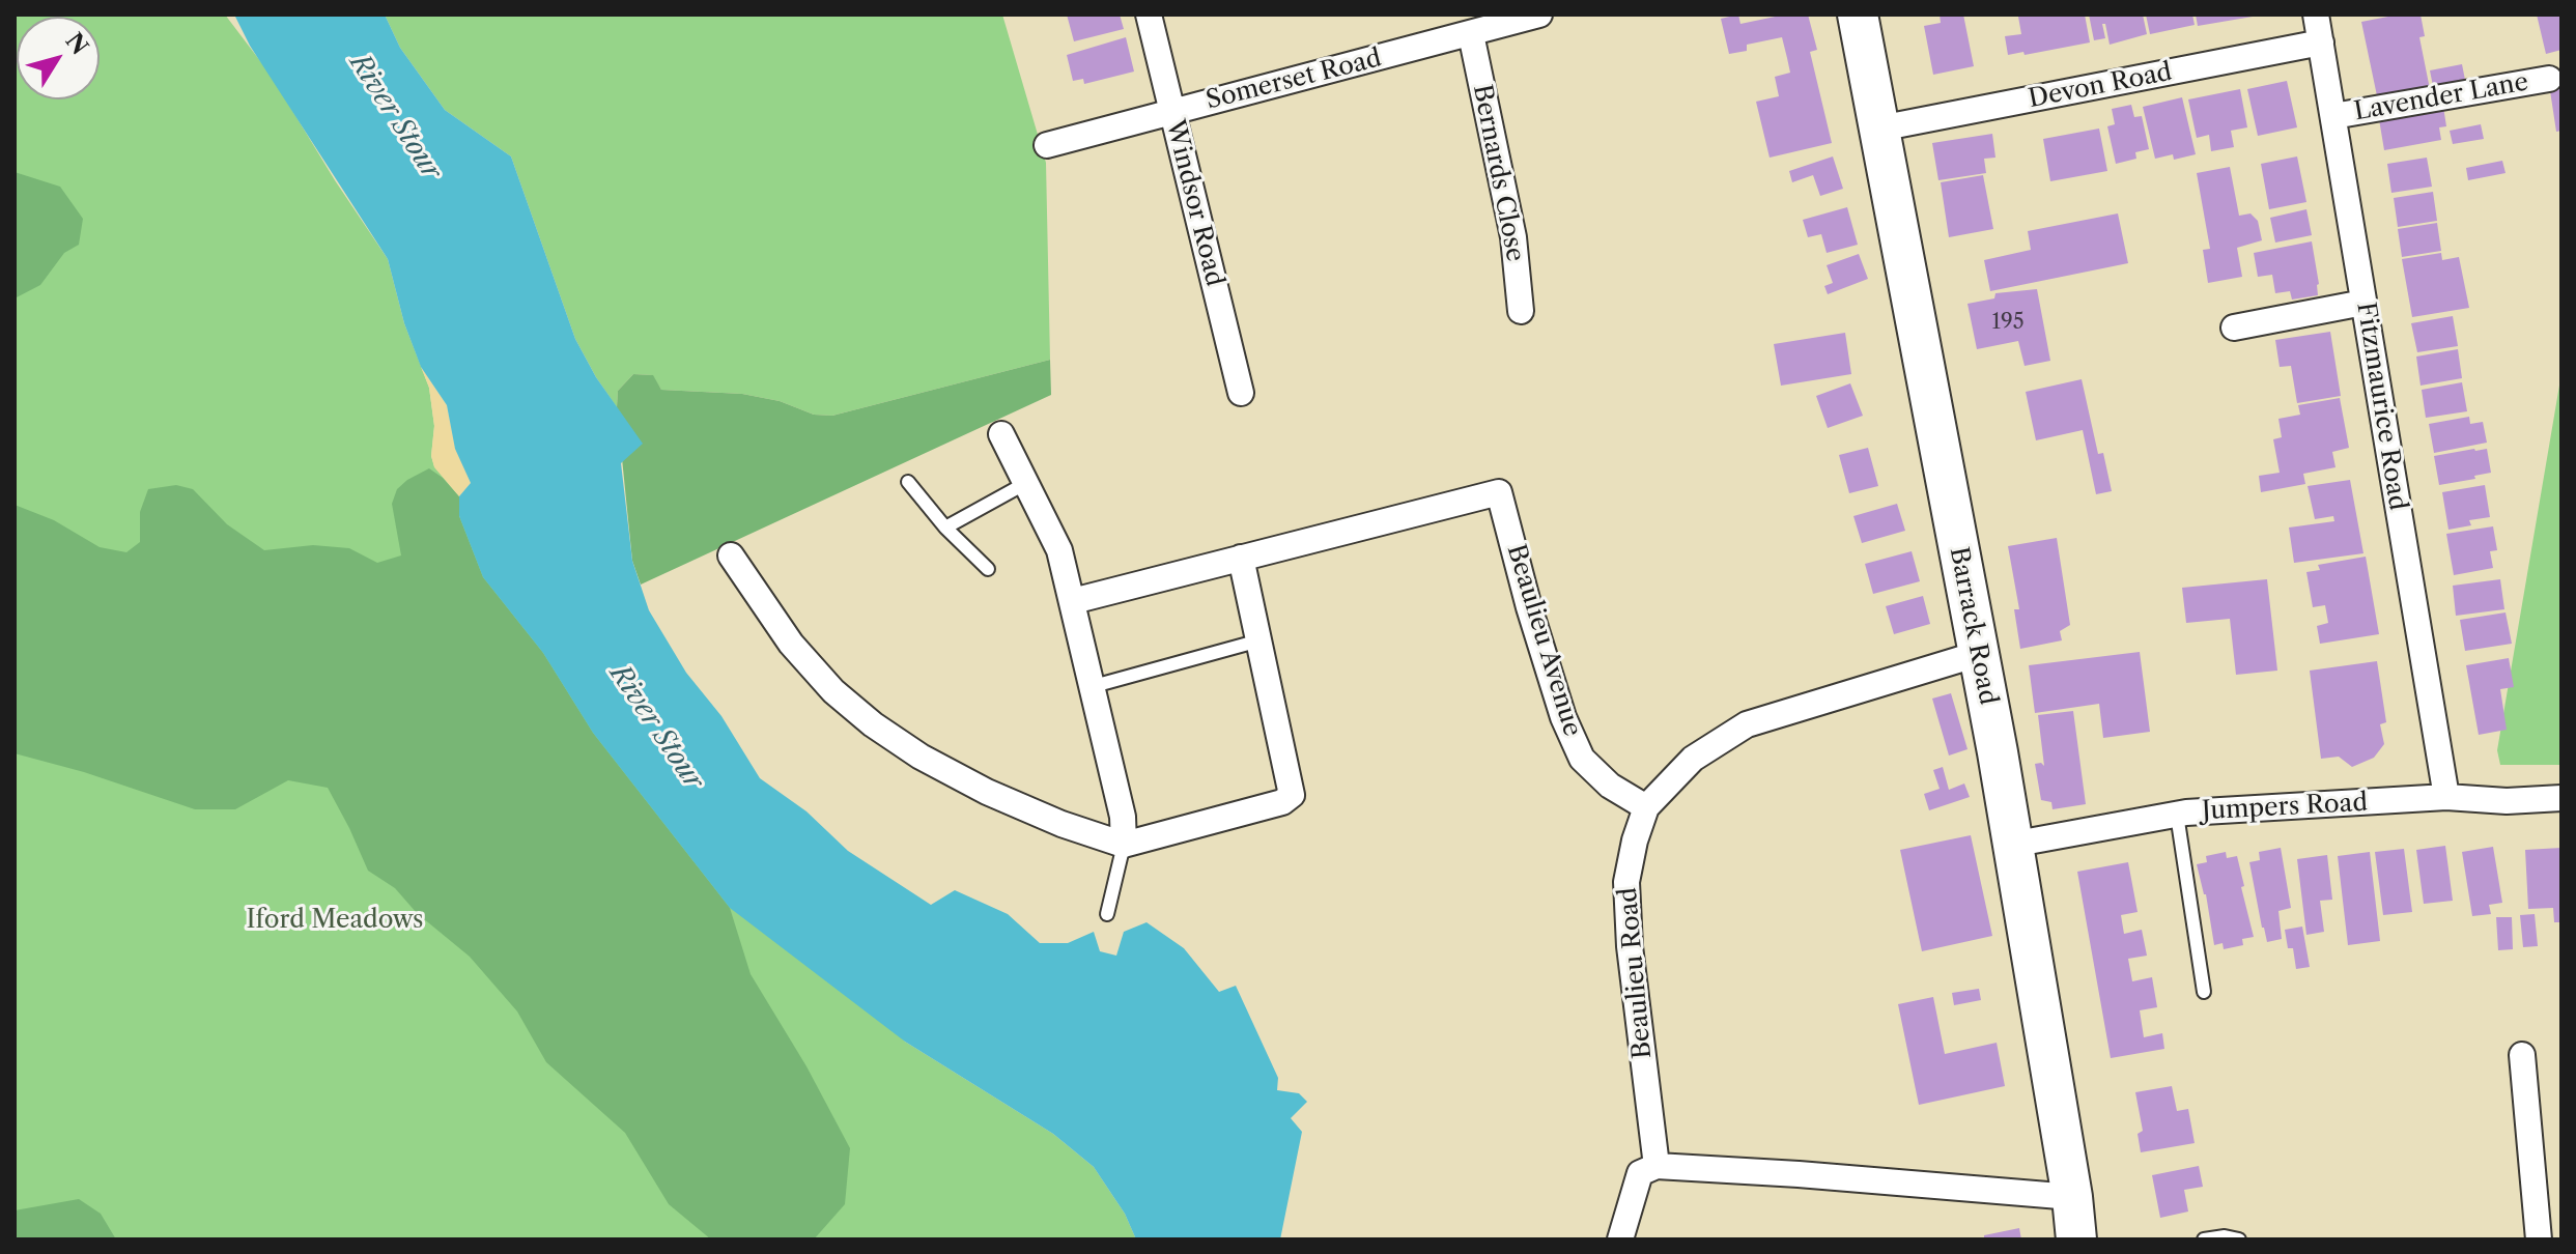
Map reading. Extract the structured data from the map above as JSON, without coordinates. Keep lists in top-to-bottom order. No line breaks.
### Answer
{"streets":{"main road":["Barrack Road"],"street":["Somerset Road","Devon Road","Lavender Lane","Bernards Close","Windsor Road","Fitzmaurice Road","Beaulieu Avenue","Jumpers Road","Beaulieu Road"]},"crossings":[["Somerset Road","Bernards Close"],["Somerset Road","Windsor Road"],["Devon Road","Fitzmaurice Road"],["Devon Road","Barrack Road"],["Lavender Lane","Fitzmaurice Road"],["Fitzmaurice Road","Jumpers Road"],["Barrack Road","Jumpers Road"],["Barrack Road","Beaulieu Road"],["Beaulieu Avenue","Beaulieu Road"]],"water":["River Stour"],"parks":["Iford Meadows"],"house_numbers":["195"],"north":"top right"}
